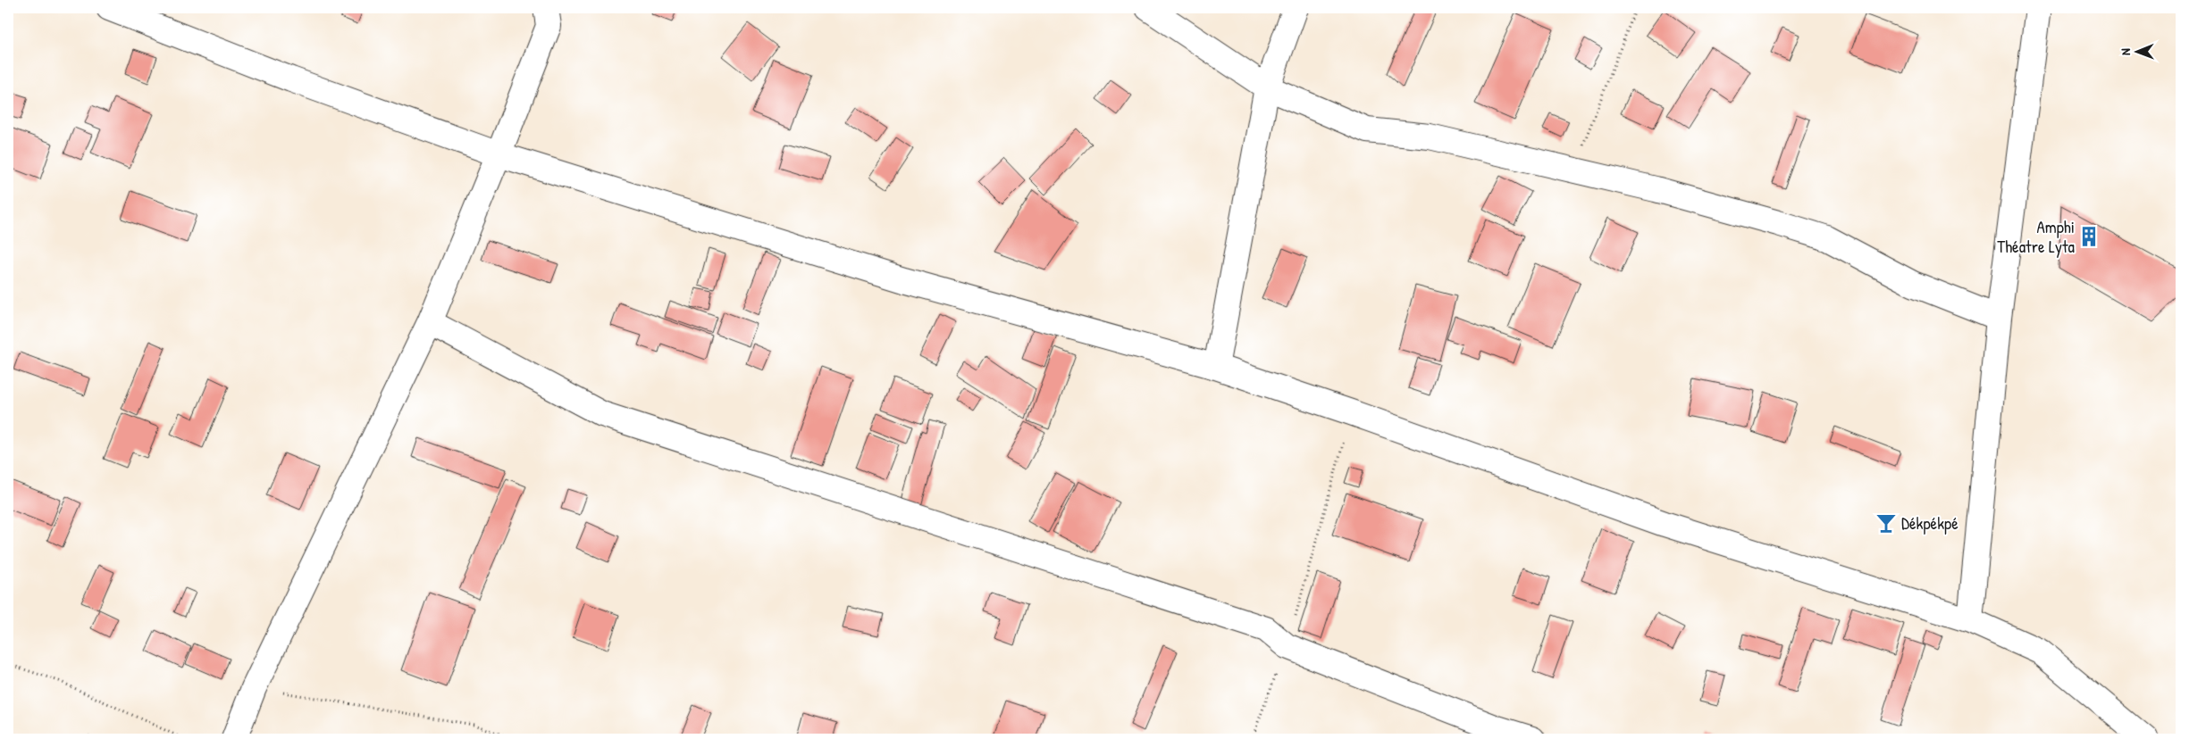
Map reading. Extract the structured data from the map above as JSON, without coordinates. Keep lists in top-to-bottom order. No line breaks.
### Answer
{"places":{"building":["Amphi Théatre Lyta"],"bar":["Dékpékpé"]},"north":"left"}
